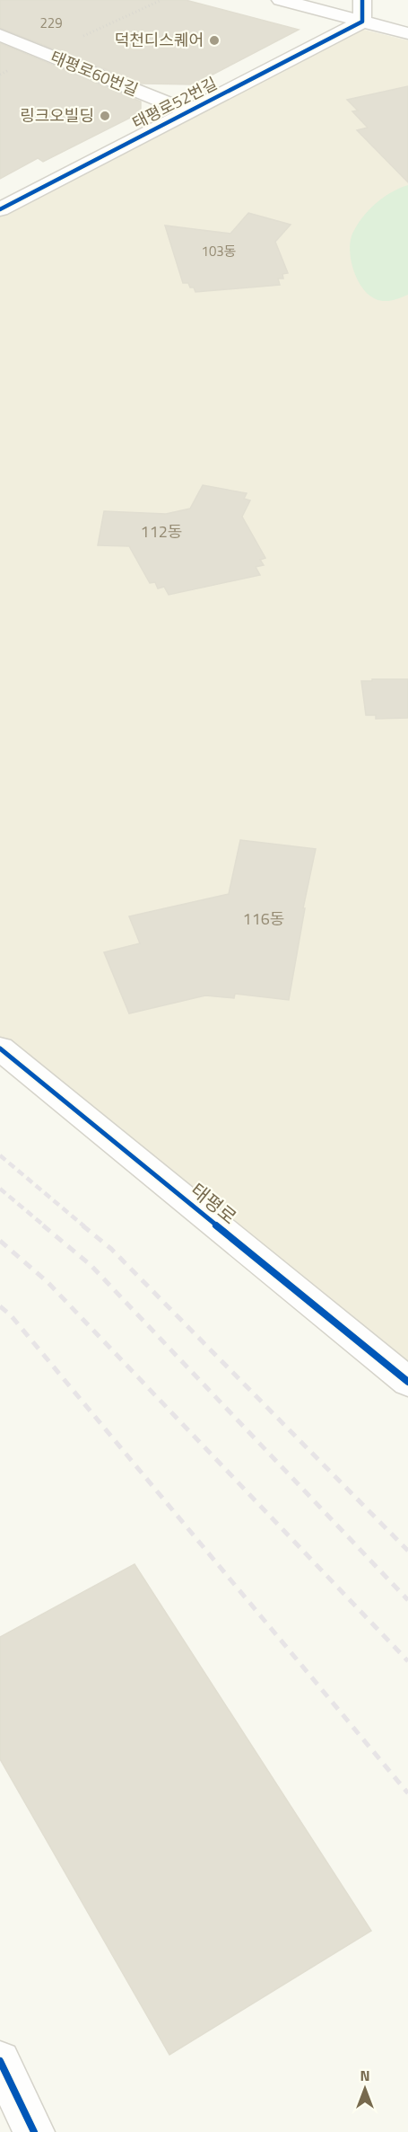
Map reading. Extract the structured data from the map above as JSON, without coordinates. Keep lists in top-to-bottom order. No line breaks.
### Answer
{"streets":{"street":["태평로60번길","태평로52번길","태평로"]},"crossings":[["태평로60번길","태평로52번길"]],"places":["덕천디스퀘어","링크오빌딩"],"house_numbers":["229","103동","112동","116동"],"north":"top"}
